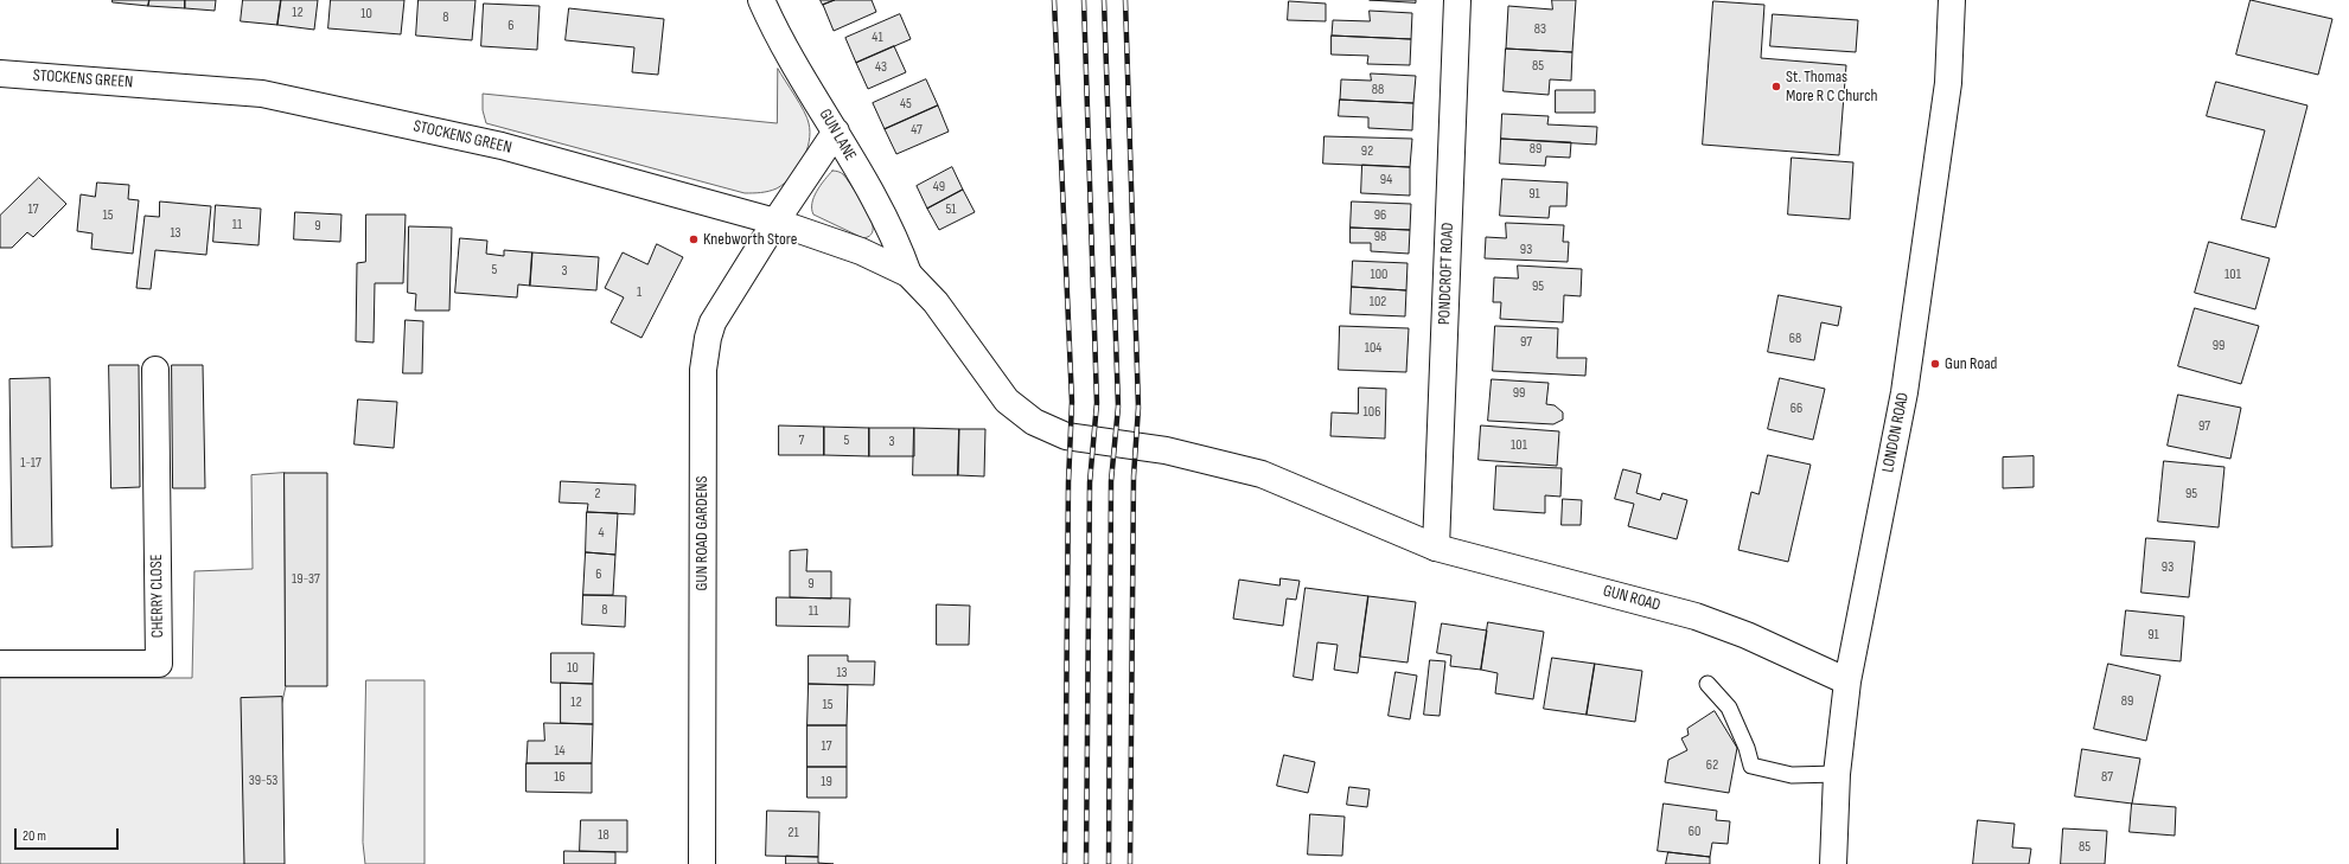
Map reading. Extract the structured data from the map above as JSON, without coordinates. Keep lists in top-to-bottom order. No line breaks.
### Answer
{"streets":{"street":["STOCKENS GREEN","GUN LANE","PONDCROFT ROAD","LONDON ROAD","GUN ROAD GARDENS","CHERRY CLOSE","GUN ROAD"]},"crossings":[["STOCKENS GREEN","GUN LANE"],["STOCKENS GREEN","GUN ROAD GARDENS"],["STOCKENS GREEN","GUN ROAD"],["GUN LANE","GUN ROAD GARDENS"],["GUN LANE","GUN ROAD"],["PONDCROFT ROAD","GUN ROAD"],["LONDON ROAD","GUN ROAD"]],"places":["St. Thomas More R C Church","Knebworth Store","Gun Road"],"house_numbers":["12","10","8","6","83","41","85","43","88","45","47","89","92","94","49","91","17","51","15","96","11","9","13","98","93","5","3","100","101","95","1","102","68","97","99","104","99","66","106","97","7","5","3","101","1-17","2","95","4","93","6","19-37","9","8","11","91","10","13","89","12","15","17","14","62","16","87","39-53","19","60","21","18","85"],"scale_bar":"20 m"}
